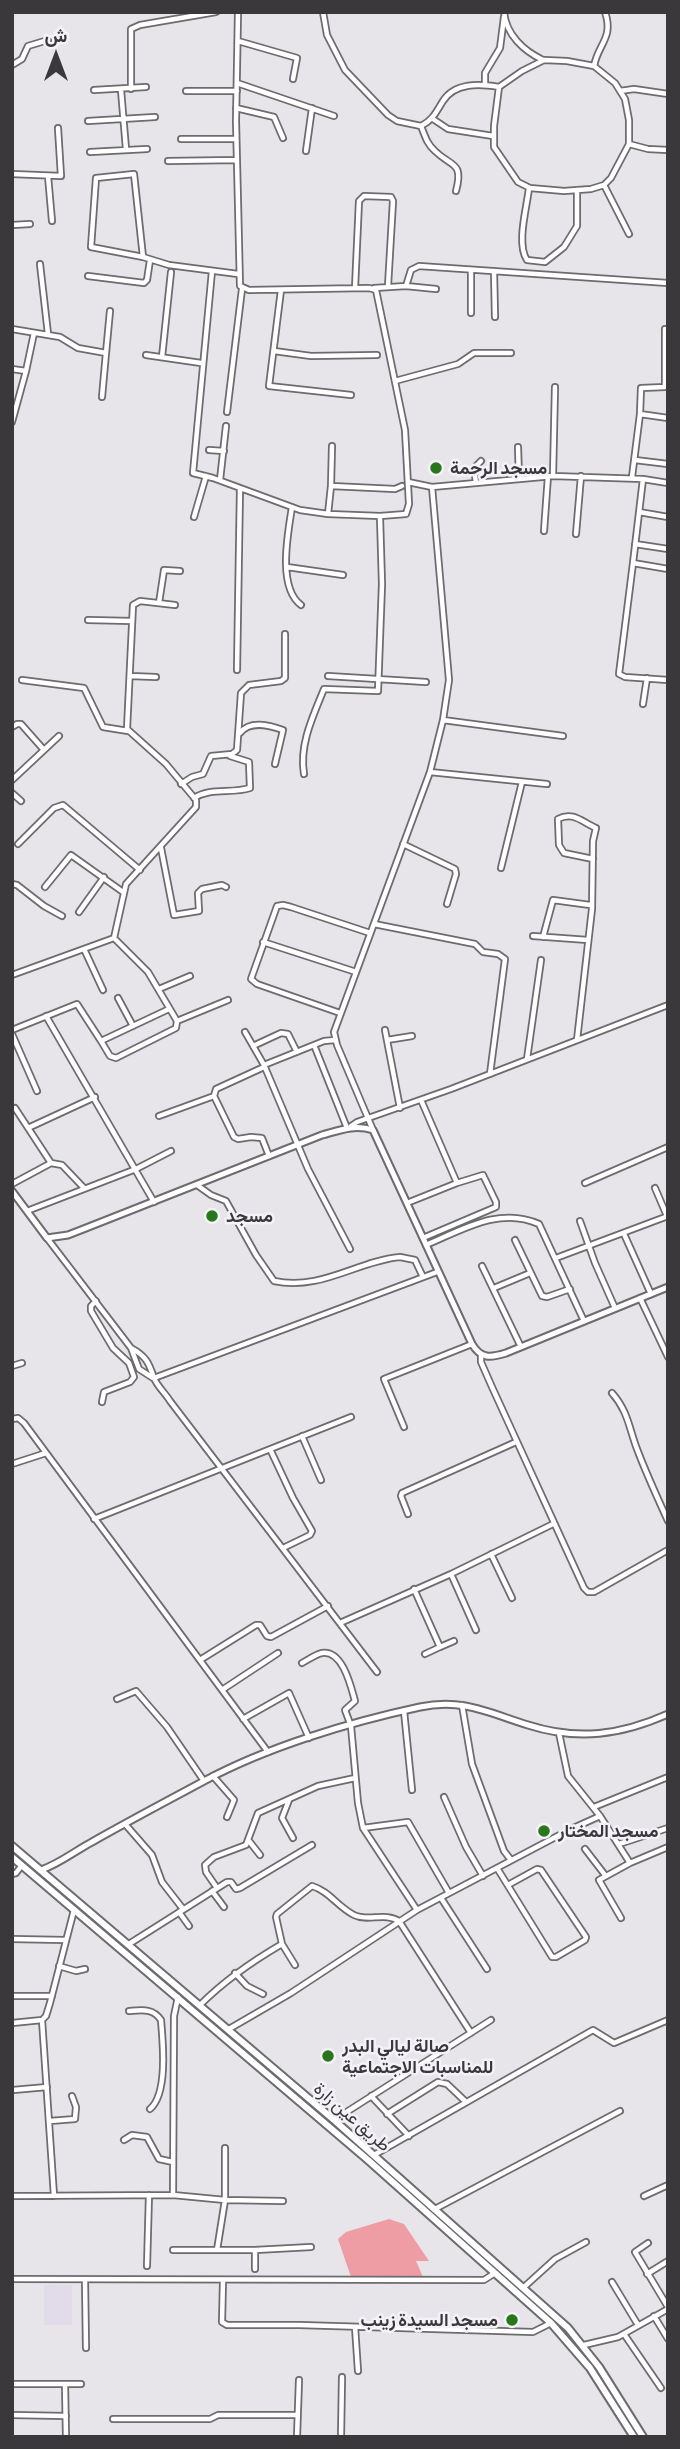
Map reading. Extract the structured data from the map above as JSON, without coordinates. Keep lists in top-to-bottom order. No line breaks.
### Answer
{"streets":{"main road":["طريق عين زارة"]},"places":["مسجد الرحمة","مسجد","مسجد المختار","صالة ليالي البدر للمناسبات الاجتماعية","مسجد السيدة زينب"],"north":"top"}
